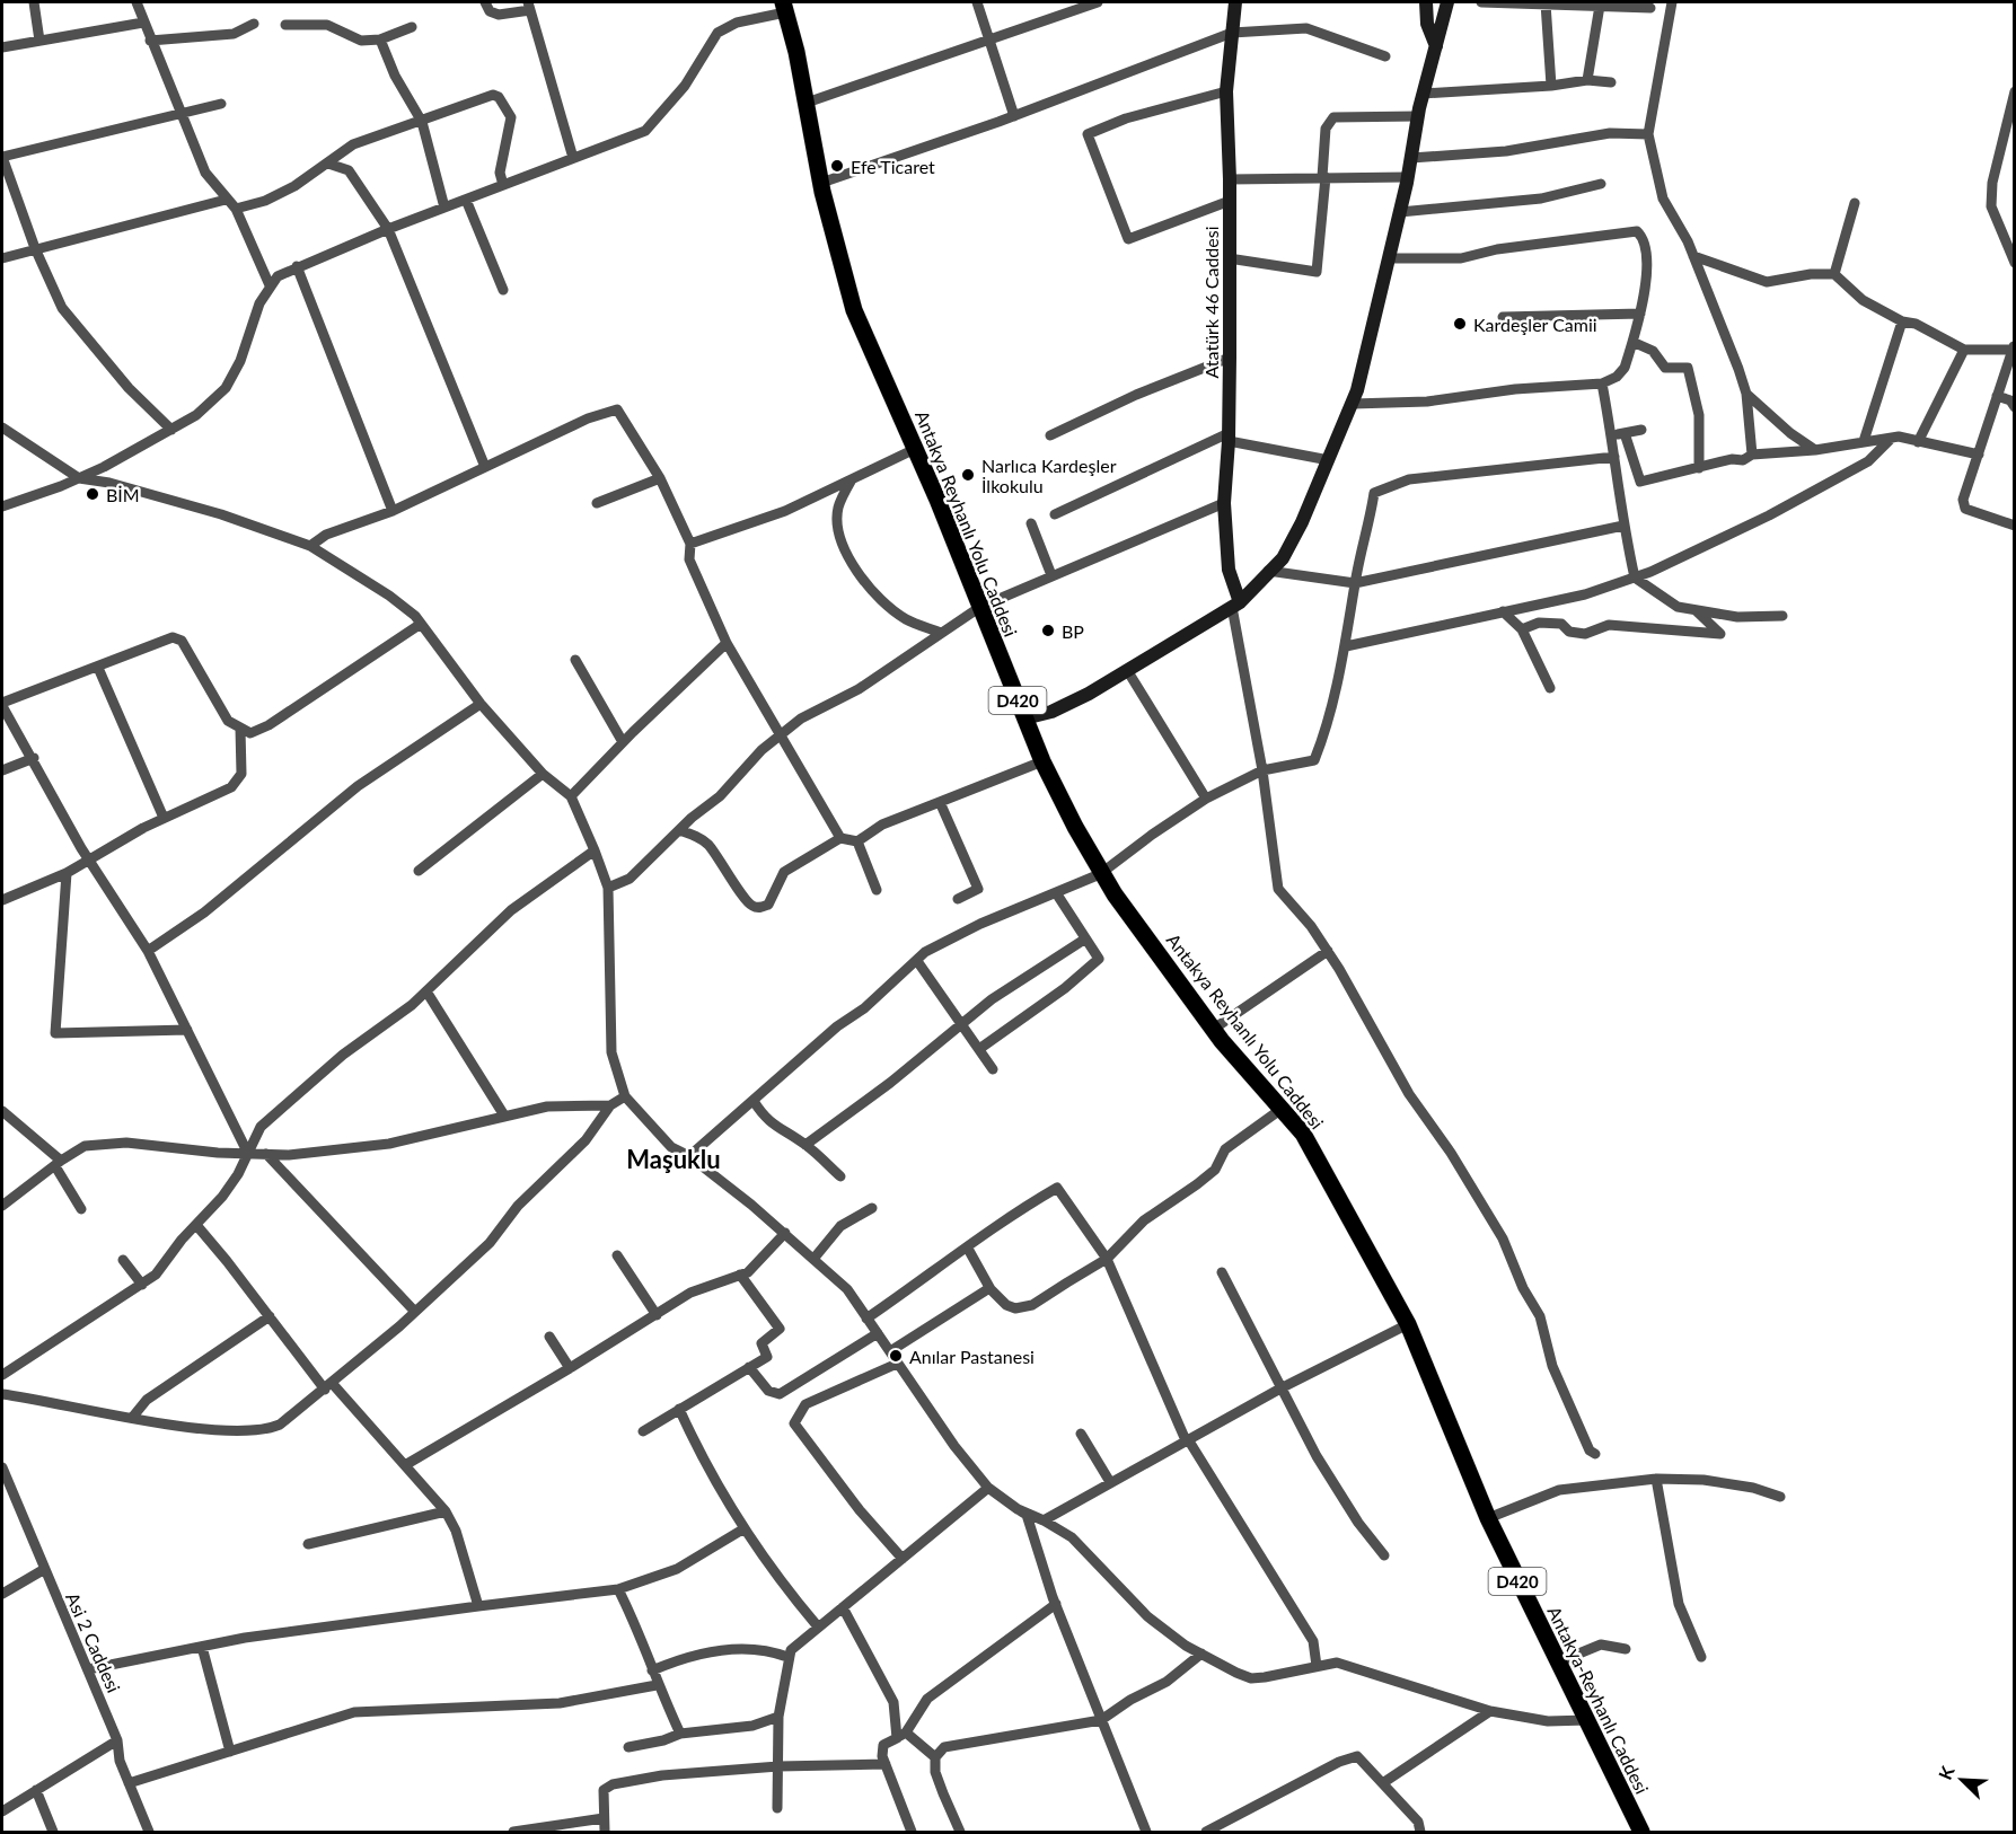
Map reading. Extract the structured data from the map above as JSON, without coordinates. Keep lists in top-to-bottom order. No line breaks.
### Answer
{"streets":{"main road":["Atatürk 46 Caddesi","Antakya Reyhanlı Yolu Caddesi","D420","Antakya-Reyhanlı Caddesi"],"street":["Asi 2 Caddesi"]},"crossings":[["Antakya Reyhanlı Yolu Caddesi","Antakya-Reyhanlı Caddesi"]],"districts":["Maşuklu"],"places":["Efe Ticaret","Kardeşler Camii","Narlıca Kardeşler İlkokulu","BİM","BP","Anılar Pastanesi"],"north":"top left"}
